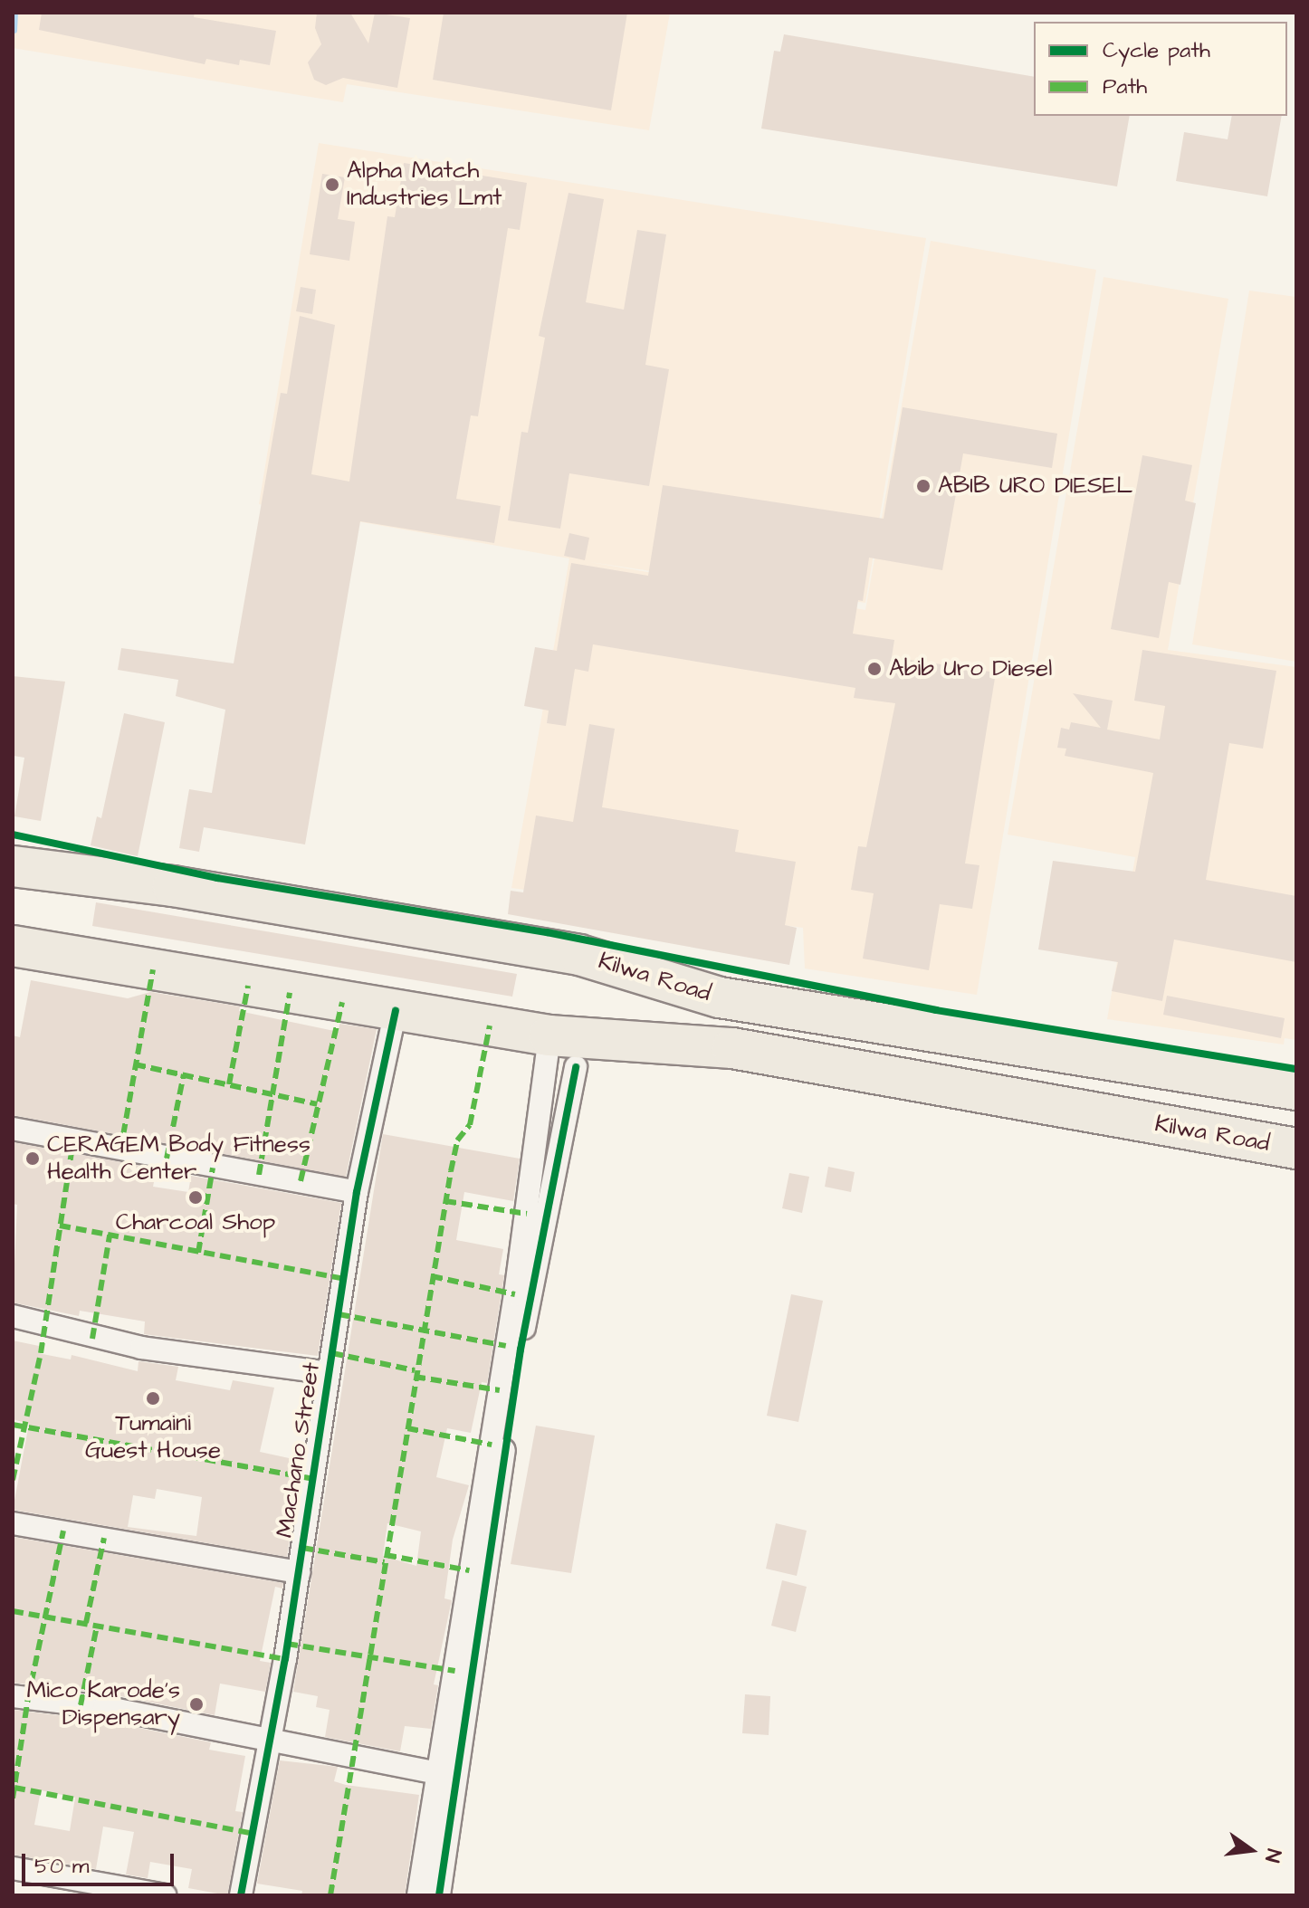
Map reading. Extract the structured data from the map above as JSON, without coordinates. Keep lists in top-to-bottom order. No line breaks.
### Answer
{"streets":{"highway":["Kilwa Road"],"street":["Machano Street"]},"crossings":[["Kilwa Road","Machano Street"]],"places":["Alpha Match Industries Lmt","ABIB URO DIESEL","Abib Uro Diesel","CERAGEM Body Fitness Health Center","Charcoal Shop","Tumaini Guest House","Mico Karode's Dispensary"],"legend":["Cycle path","Path"],"scale_bar":"50 m","north":"right"}
